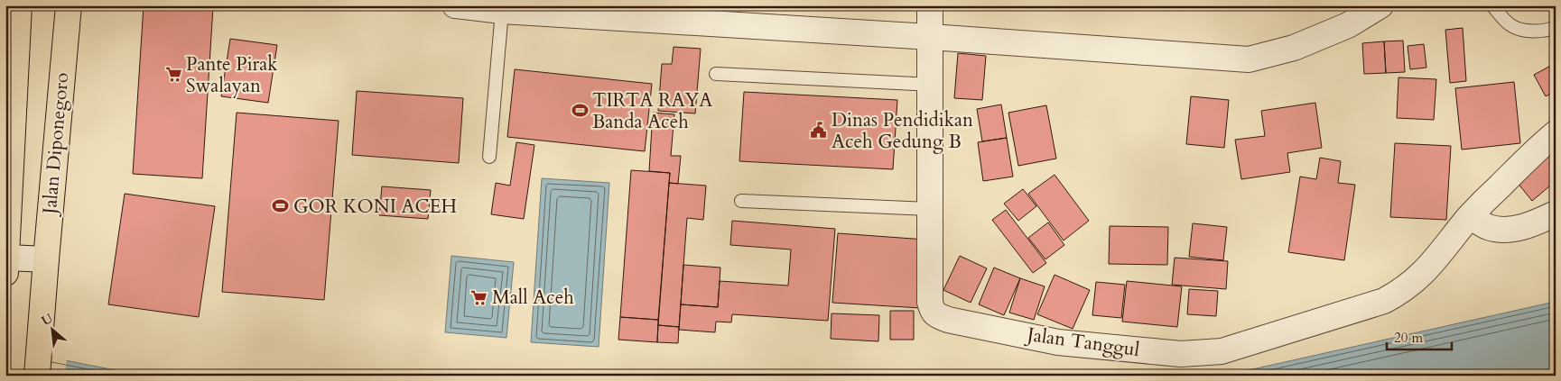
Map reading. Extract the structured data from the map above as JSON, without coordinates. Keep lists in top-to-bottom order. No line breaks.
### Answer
{"streets":{"highway":["Jalan Diponegoro"],"street":["Jalan Tanggul"]},"places":{"supermarket":["Pante Pirak Swalayan","Mall Aceh"],"sports":["TIRTA RAYA Banda Aceh","GOR KONI ACEH"],"public building":["Dinas Pendidikan Aceh Gedung B"]},"scale_bar":"20 m","north":"top left"}
